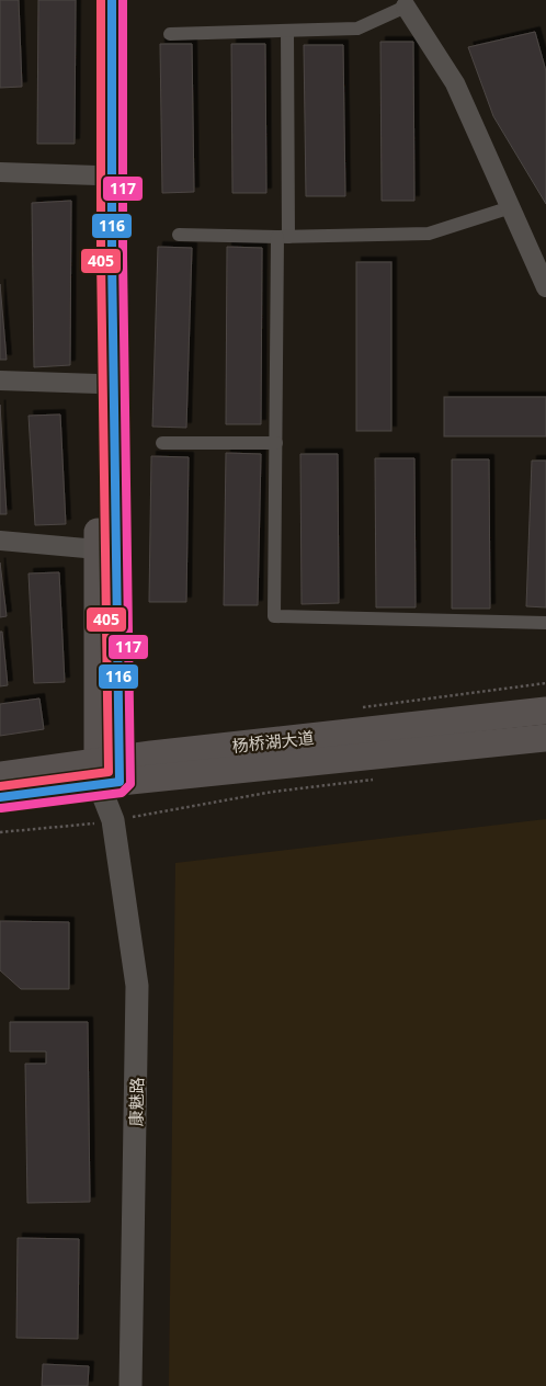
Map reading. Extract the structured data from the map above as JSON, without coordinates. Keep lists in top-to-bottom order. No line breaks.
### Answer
{"streets":{"main road":["杨桥湖大道"],"street":["康魅路"]},"crossings":[["杨桥湖大道","康魅路"]],"lines":["transit line 116","transit line 117","transit line 405"]}
